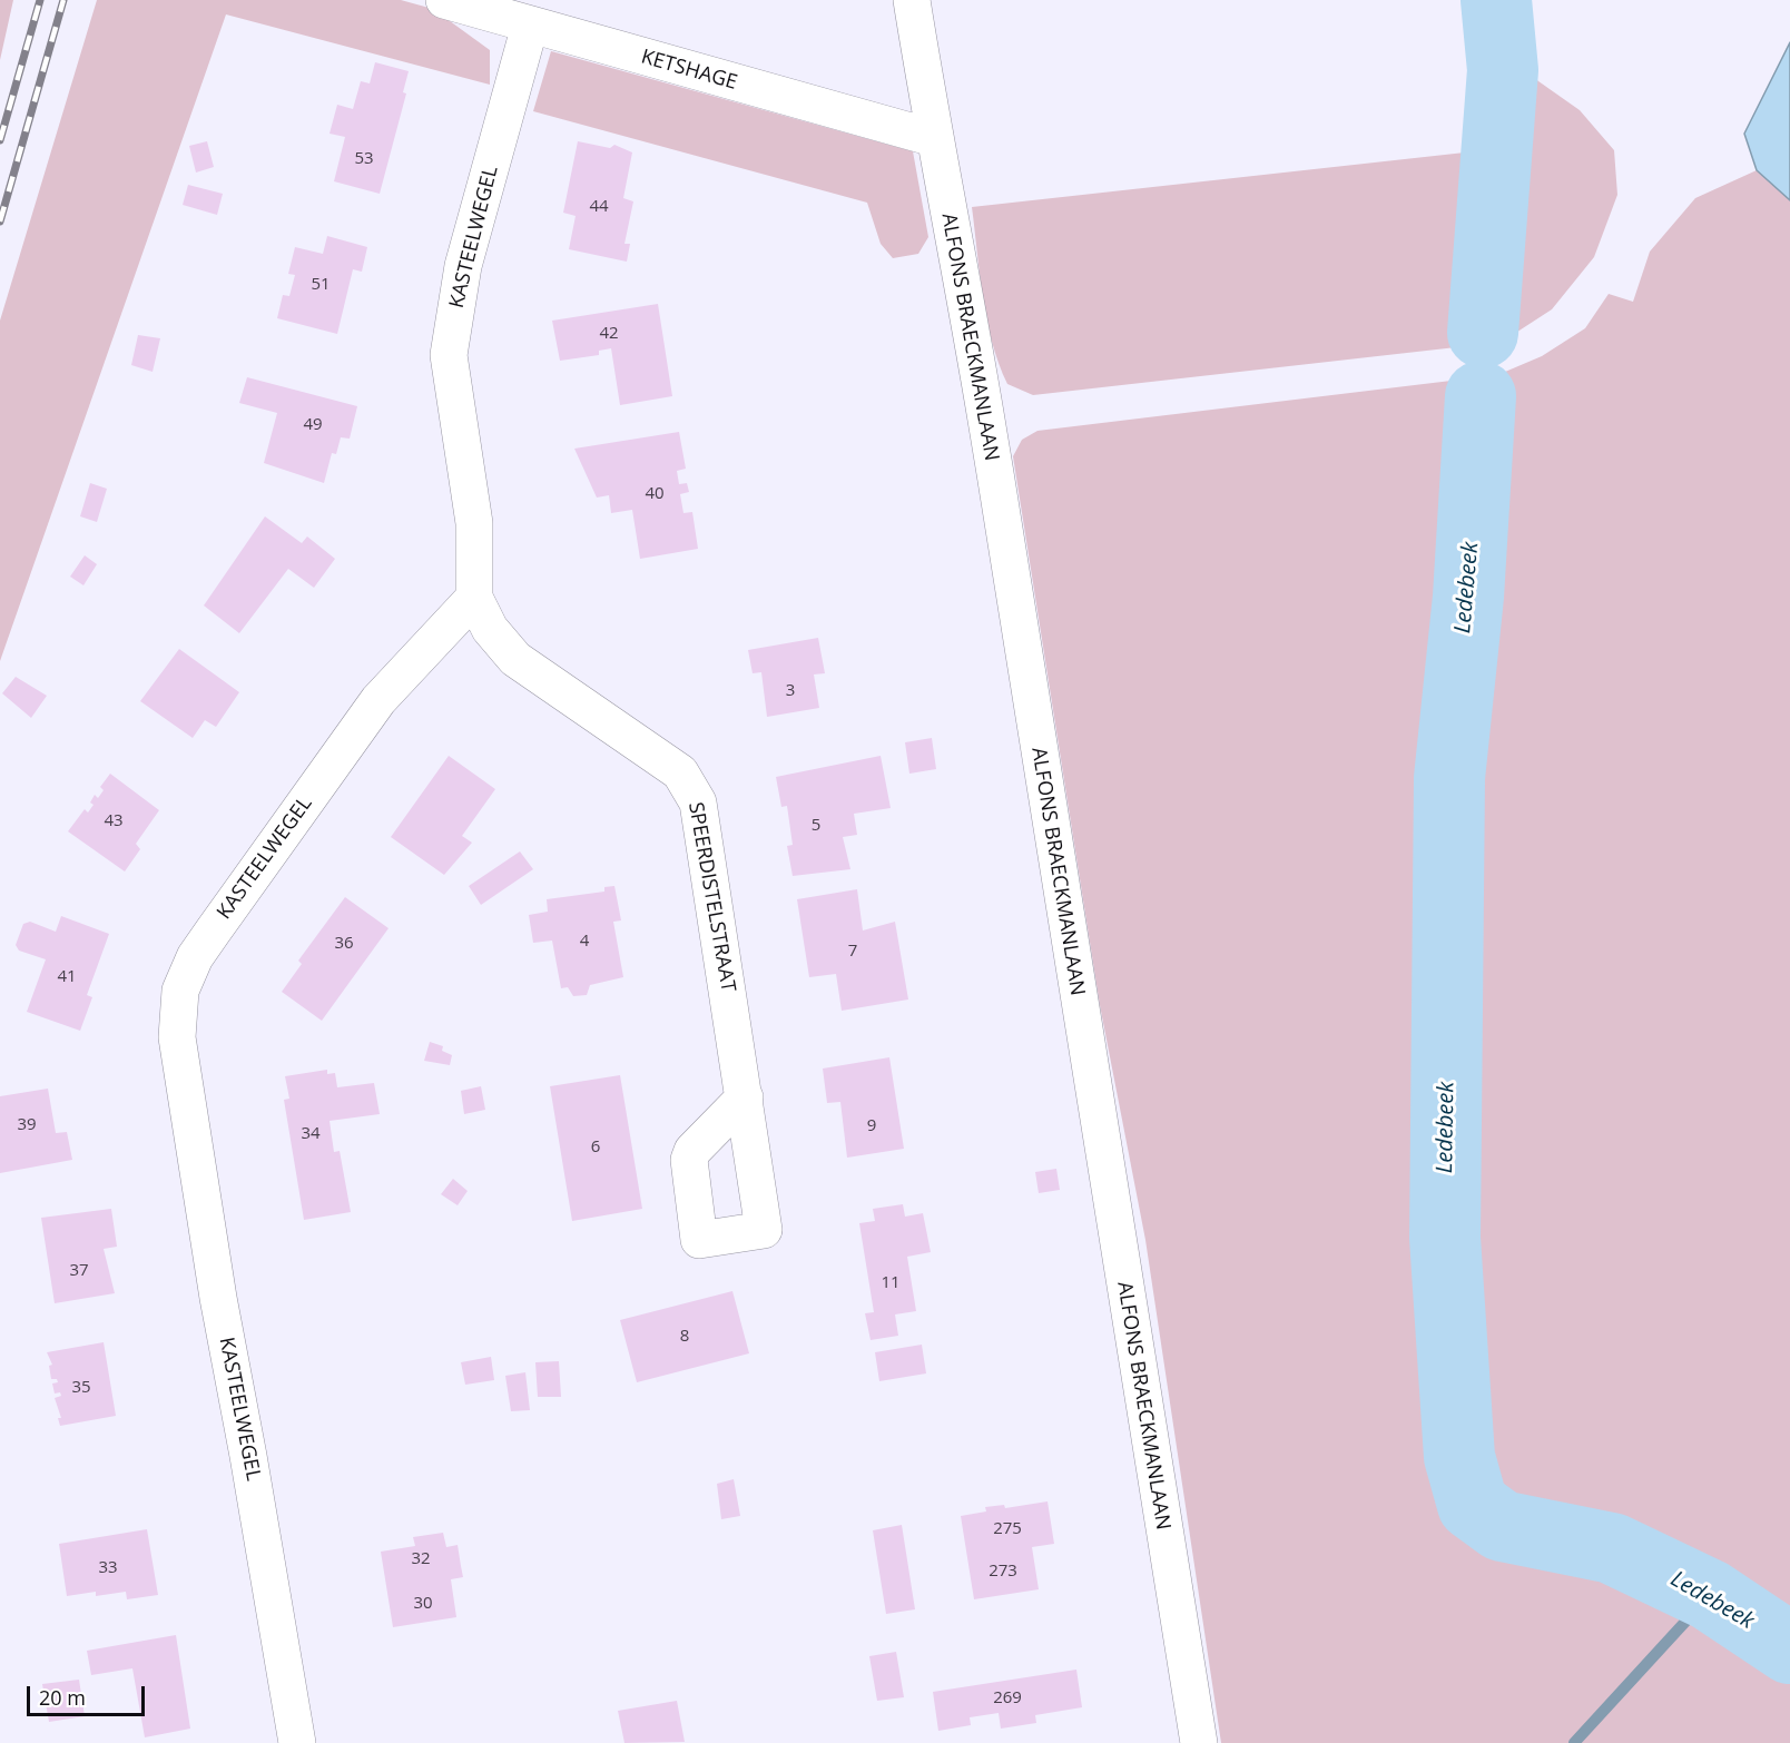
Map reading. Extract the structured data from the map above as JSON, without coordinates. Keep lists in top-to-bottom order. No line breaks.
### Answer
{"streets":{"street":["KETSHAGE","KASTEELWEGEL","ALFONS BRAECKMANLAAN","SPEERDISTELSTRAAT"]},"crossings":[["KETSHAGE","KASTEELWEGEL"],["KETSHAGE","ALFONS BRAECKMANLAAN"],["KASTEELWEGEL","SPEERDISTELSTRAAT"]],"water":["Ledebeek"],"house_numbers":["53","44","51","42","49","40","3","43","5","4","36","7","41","39","9","34","6","37","11","8","35","275","32","33","273","30","269"],"scale_bar":"20 m"}
